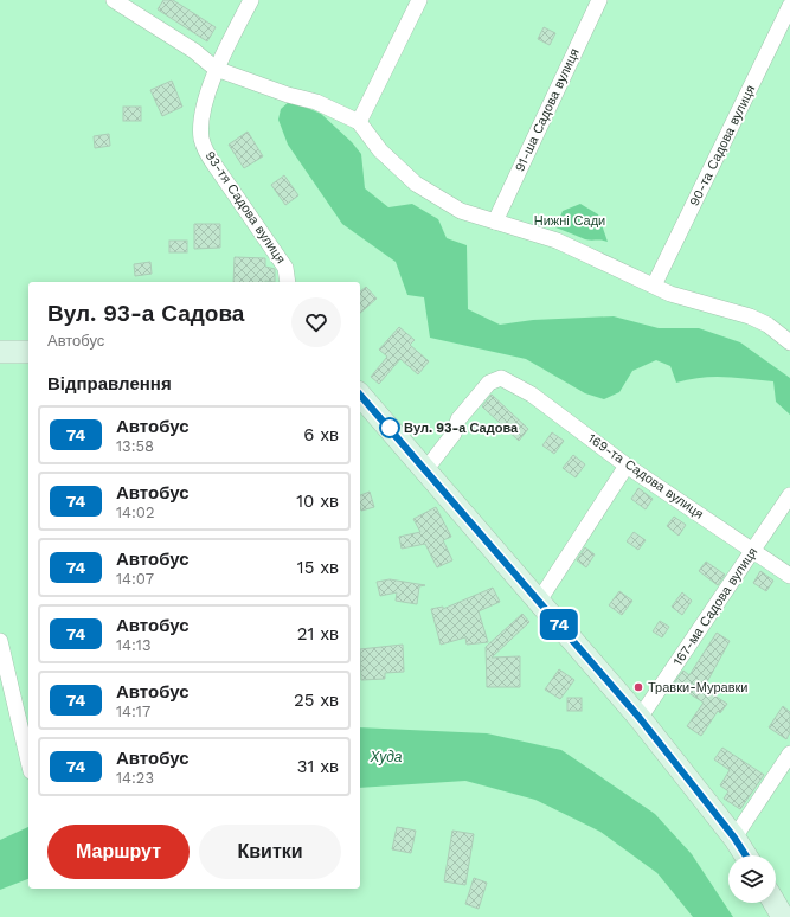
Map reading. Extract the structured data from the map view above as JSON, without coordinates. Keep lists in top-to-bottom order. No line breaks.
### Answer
{"streets":{"street":["91-ша Садова вулиця","90-та Садова вулиця","93-тя Садова вулиця","169-та Садова вулиця","167-ма Садова вулиця"]},"crossings":[["169-та Садова вулиця","167-ма Садова вулиця"]],"water":["Худа"],"parks":["Нижні Сади"],"places":["Вул. 93-а Садова","Травки-Муравки"],"lines":["bus line 74"],"page":{"on_map":"74","heading":[["Вул. 93-а Садова","Автобус"],"Відправлення"],"list":[{"mark":"74","name":"Автобус","note":"13:58","value":"6 хв"},{"mark":"74","name":"Автобус","note":"14:02","value":"10 хв"},{"mark":"74","name":"Автобус","note":"14:07","value":"15 хв"},{"mark":"74","name":"Автобус","note":"14:13","value":"21 хв"},{"mark":"74","name":"Автобус","note":"14:17","value":"25 хв"},{"mark":"74","name":"Автобус","note":"14:23","value":"31 хв"}],"buttons":["Маршрут","Квитки"]}}
